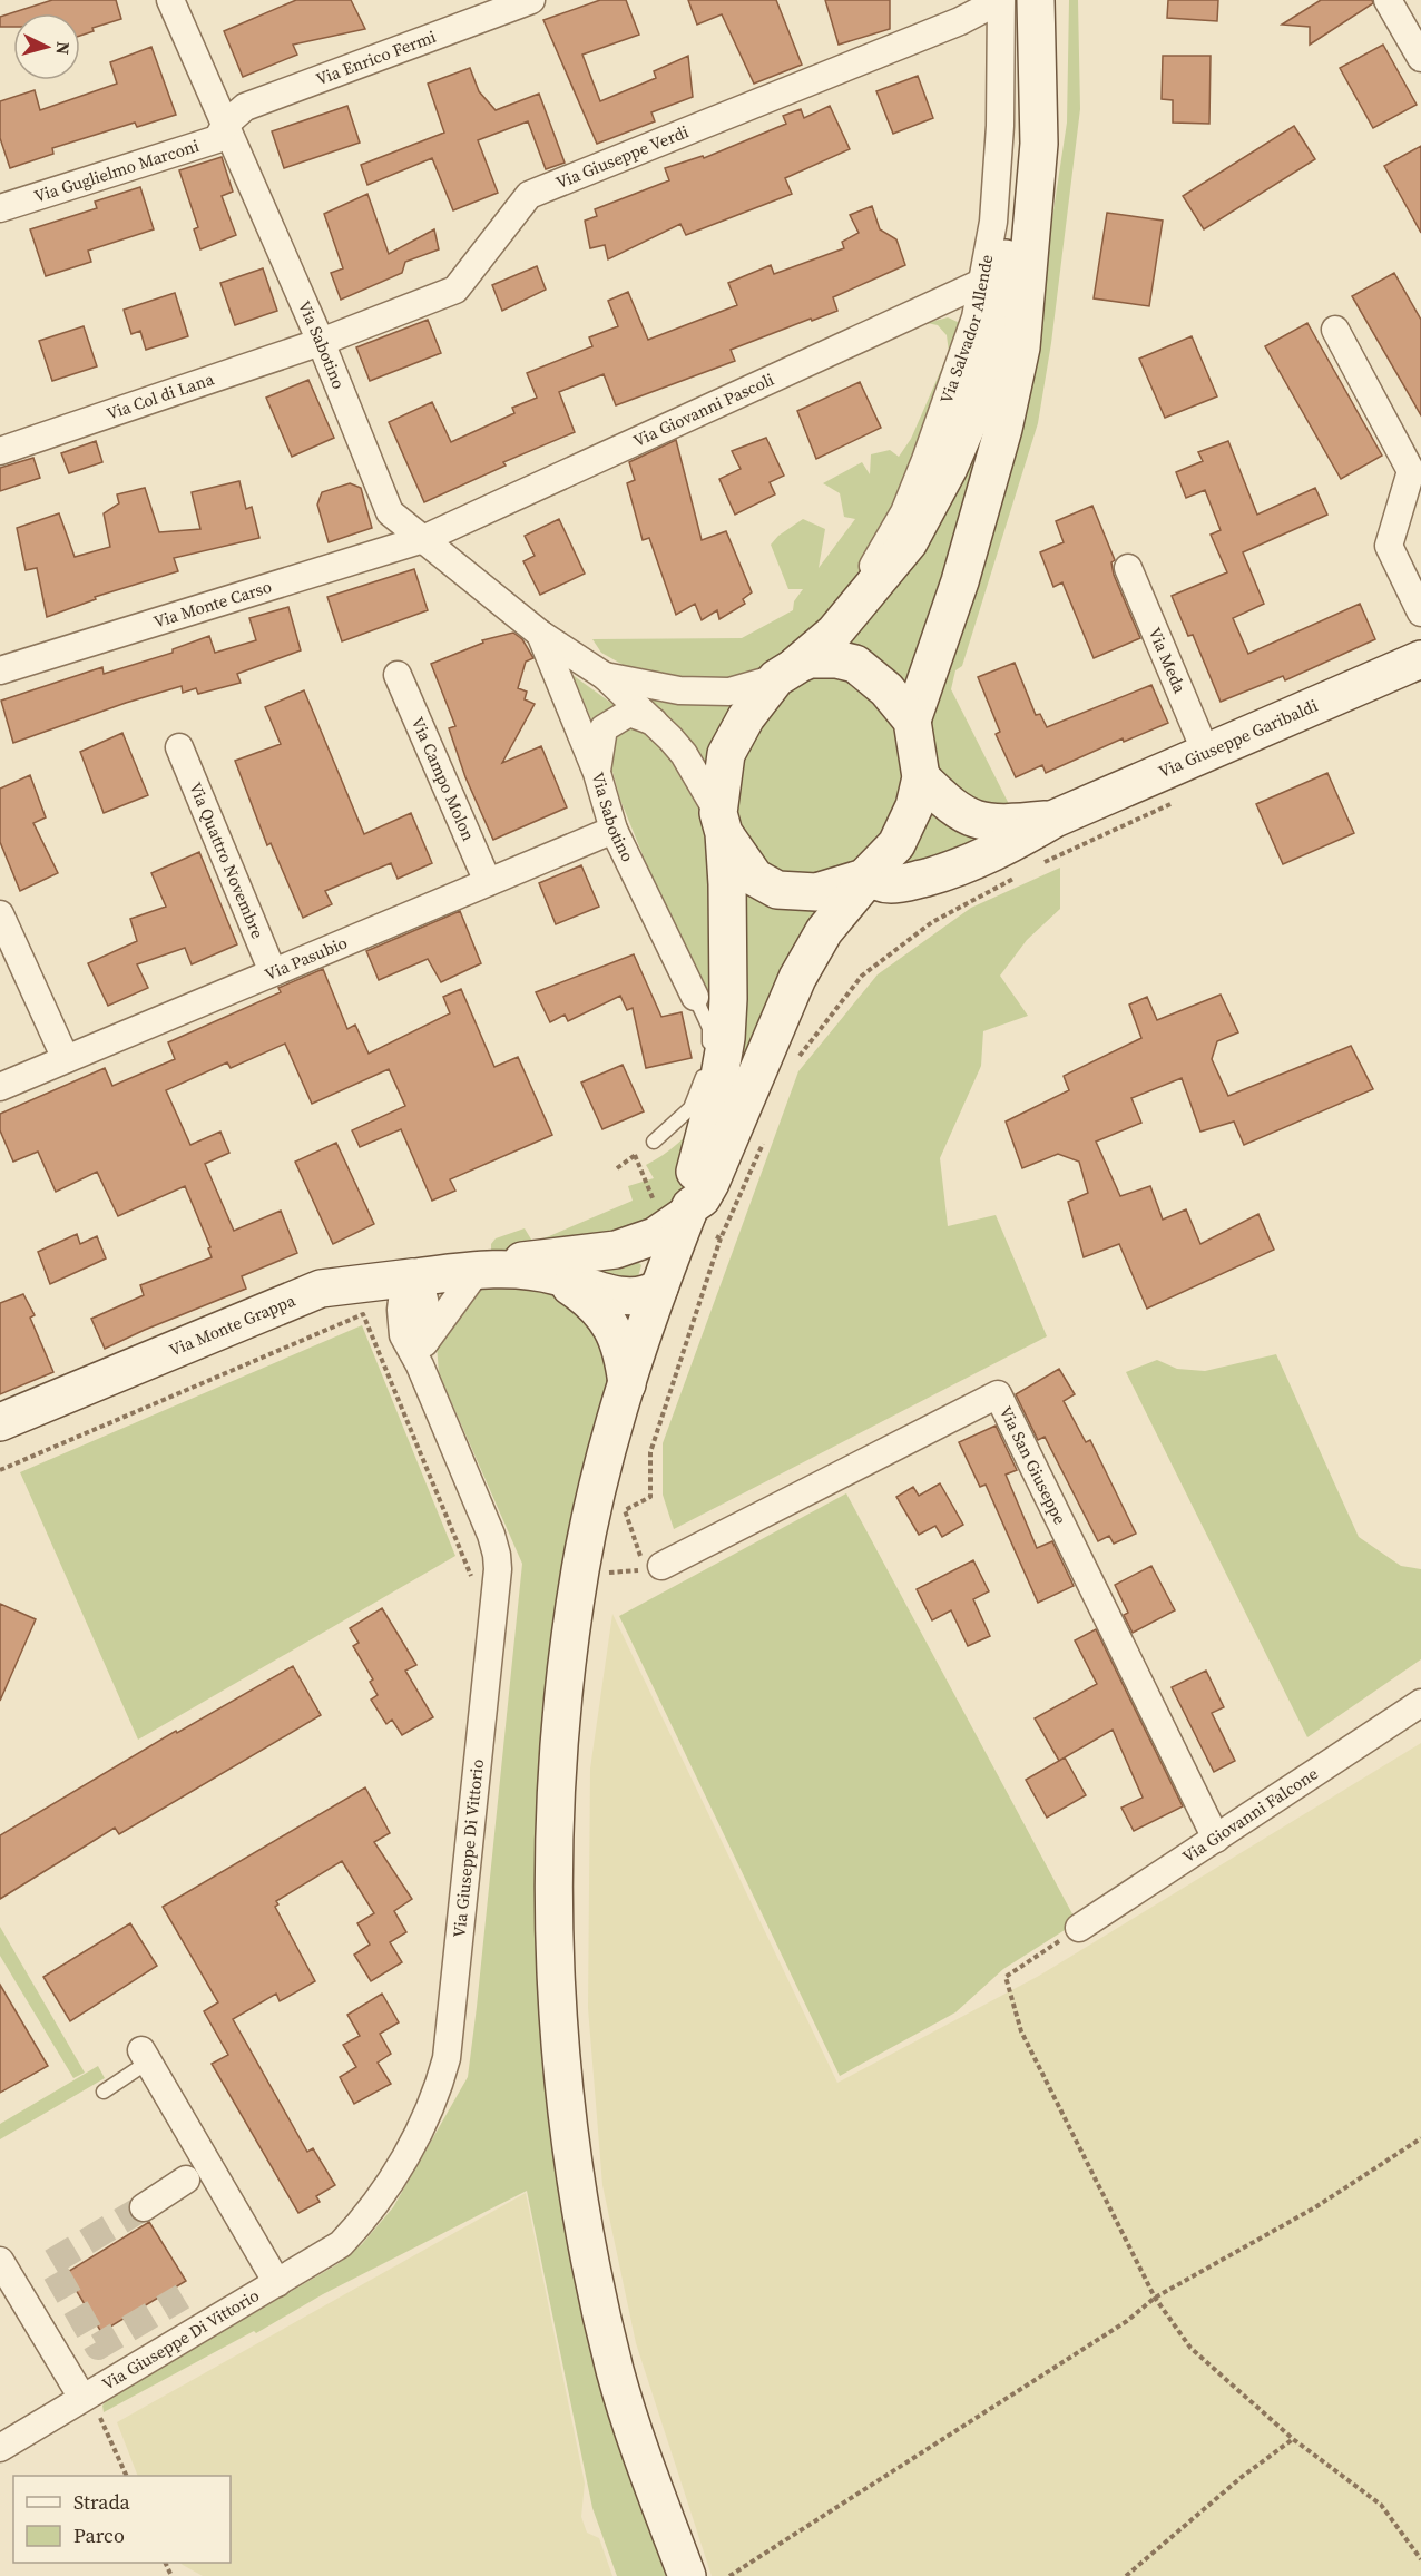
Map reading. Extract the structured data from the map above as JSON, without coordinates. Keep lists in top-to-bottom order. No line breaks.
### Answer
{"streets":{"main road":["Via Giuseppe Garibaldi","Via Monte Grappa"],"street":["Via Enrico Fermi","Via Giuseppe Verdi","Via Guglielmo Marconi","Via Salvador Allende","Via Sabotino","Via Col di Lana","Via Giovanni Pascoli","Via Monte Carso","Via Meda","Via Campo Molon","Via Quattro Novembre","Via Pasubio","Via San Giuseppe","Via Giovanni Falcone","Via Giuseppe Di Vittorio"]},"crossings":[["Via Enrico Fermi","Via Guglielmo Marconi"],["Via Enrico Fermi","Via Sabotino"],["Via Giuseppe Verdi","Via Sabotino"],["Via Giuseppe Verdi","Via Col di Lana"],["Via Guglielmo Marconi","Via Sabotino"],["Via Salvador Allende","Via Giovanni Pascoli"],["Via Sabotino","Via Col di Lana"],["Via Sabotino","Via Giovanni Pascoli"],["Via Sabotino","Via Monte Carso"],["Via Sabotino","Via Pasubio"],["Via Giovanni Pascoli","Via Monte Carso"],["Via Meda","Via Giuseppe Garibaldi"],["Via Campo Molon","Via Pasubio"],["Via Quattro Novembre","Via Pasubio"],["Via Monte Grappa","Via Giuseppe Di Vittorio"],["Via San Giuseppe","Via Giovanni Falcone"]],"legend":["Strada","Parco"],"north":"right"}
